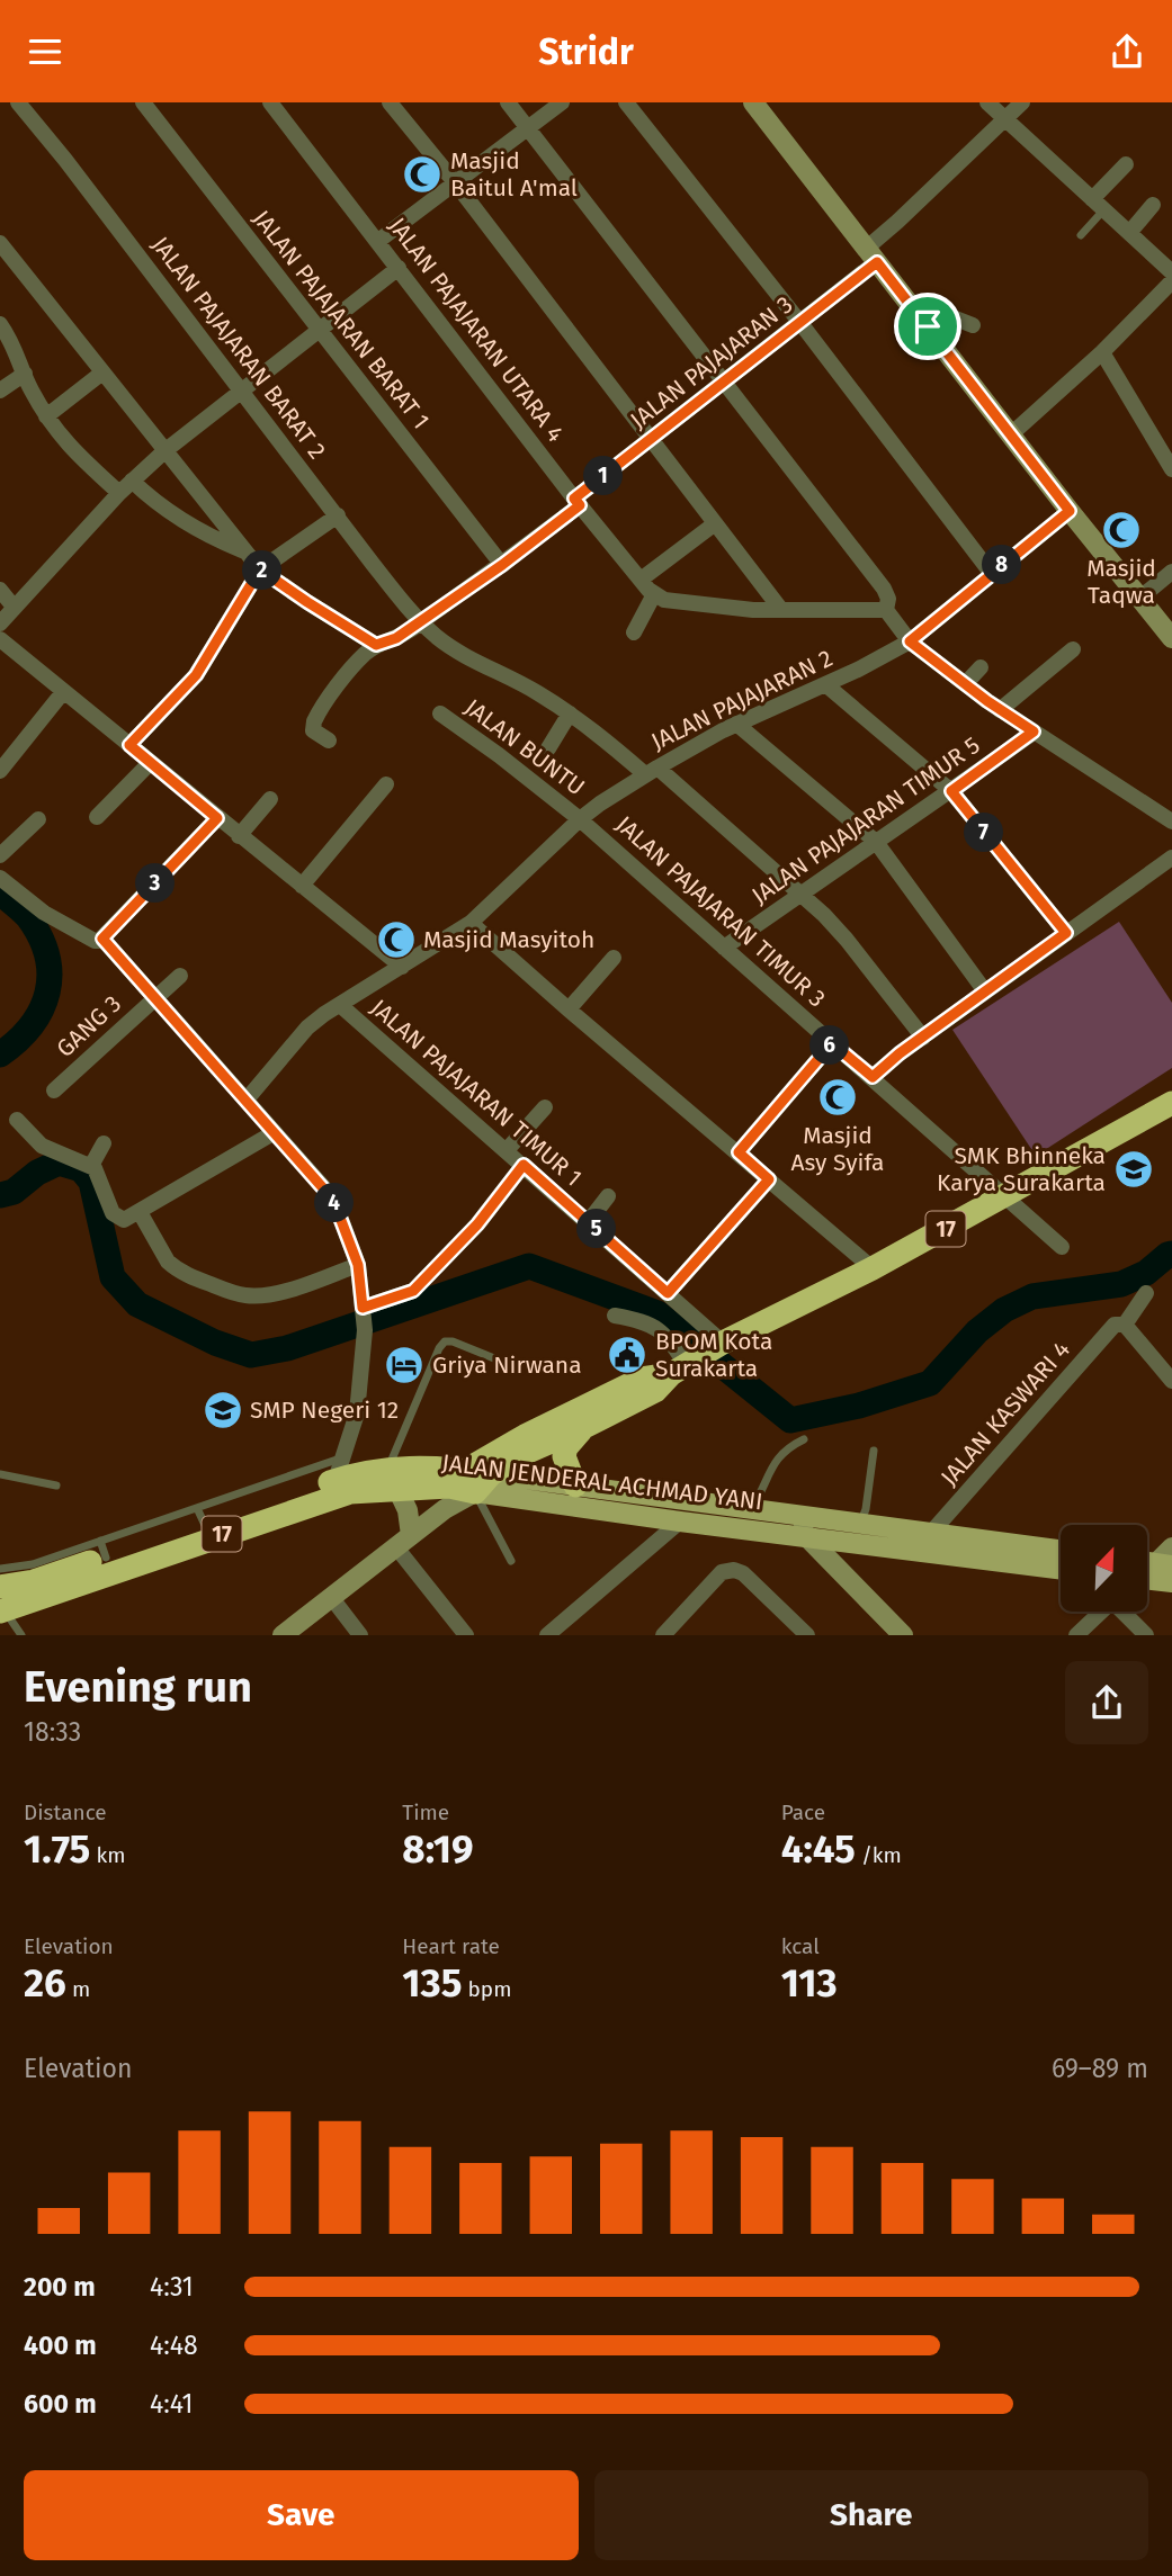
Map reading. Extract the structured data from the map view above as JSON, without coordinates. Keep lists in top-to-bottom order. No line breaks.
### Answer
{"streets":{"highway":["17","JALAN JENDERAL ACHMAD YANI"],"street":["JALAN PAJAJARAN BARAT 1","JALAN PAJAJARAN UTARA 4","JALAN PAJAJARAN BARAT 2","JALAN PAJAJARAN 3","JALAN PAJAJARAN 2","JALAN BUNTU","JALAN PAJAJARAN TIMUR 5","JALAN PAJAJARAN TIMUR 3","GANG 3","JALAN PAJAJARAN TIMUR 1","JALAN KASWARI 4"]},"crossings":[["JALAN PAJAJARAN BARAT 1","JALAN PAJAJARAN 3"],["JALAN PAJAJARAN UTARA 4","JALAN PAJAJARAN 3"],["JALAN PAJAJARAN BARAT 2","JALAN PAJAJARAN 3"],["JALAN PAJAJARAN BARAT 2","JALAN PAJAJARAN 2"],["JALAN PAJAJARAN BARAT 2","JALAN PAJAJARAN TIMUR 5"],["JALAN PAJAJARAN 2","JALAN BUNTU"],["JALAN PAJAJARAN 2","JALAN PAJAJARAN TIMUR 3"],["JALAN PAJAJARAN 2","JALAN PAJAJARAN TIMUR 1"],["JALAN BUNTU","JALAN PAJAJARAN TIMUR 3"],["JALAN PAJAJARAN TIMUR 5","JALAN PAJAJARAN TIMUR 3"],["JALAN PAJAJARAN TIMUR 3","17"],["JALAN PAJAJARAN TIMUR 1","17"],["17","JALAN JENDERAL ACHMAD YANI"],["JALAN KASWARI 4","JALAN JENDERAL ACHMAD YANI"]],"places":{"mosque":["Masjid Baitul A'mal","Masjid Taqwa","Masjid Masyitoh","Masjid Asy Syifa"],"school or university":["SMK Bhinneka Karya Surakarta","SMP Negeri 12"],"public building":["BPOM Kota Surakarta"],"hotel":["Griya Nirwana"]},"north":"top right","page":{"header":"Stridr","pins":["1","8","2","7","3","6","4","5"],"heading":["Evening run","18:33"],"stats":[["Distance","1.75 km"],["Time","8:19"],["Pace","4:45 /km"],["Elevation","26 m"],["Heart rate","135 bpm"],["kcal","113"]],"chart":["Elevation","69–89 m"],"list":[{"name":"200 m","note":"4:31"},{"name":"400 m","note":"4:48"},{"name":"600 m","note":"4:41"}],"buttons":["Save","Share"]}}
